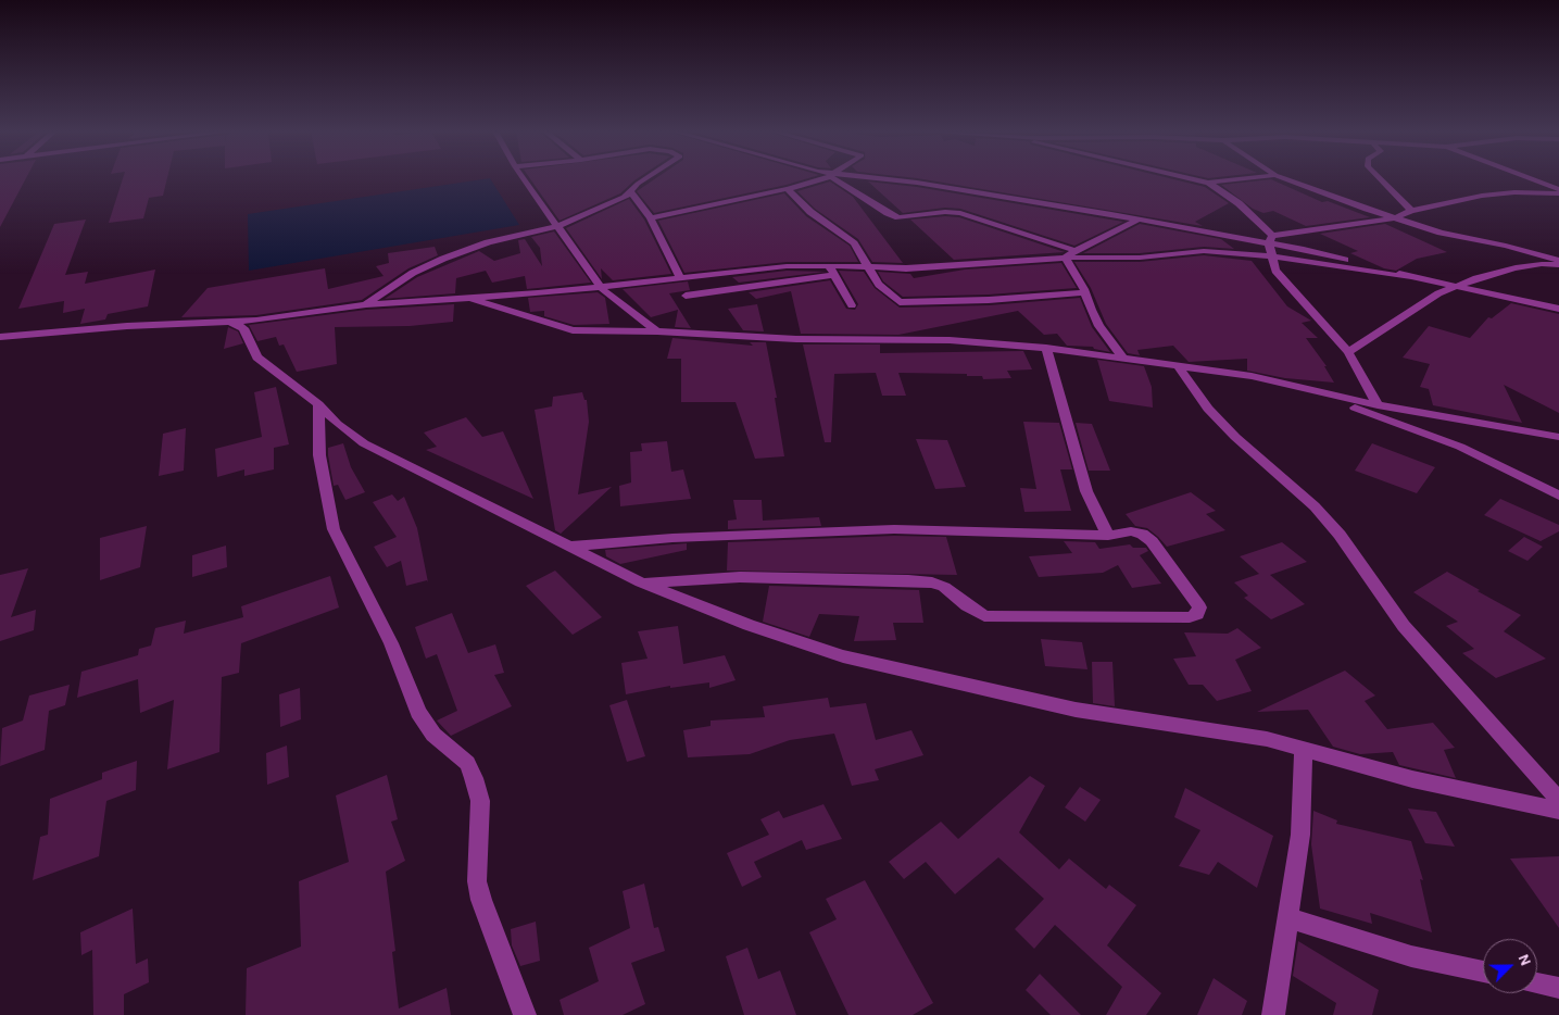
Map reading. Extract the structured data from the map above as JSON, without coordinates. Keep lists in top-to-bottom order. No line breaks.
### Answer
{"north":"top right"}
